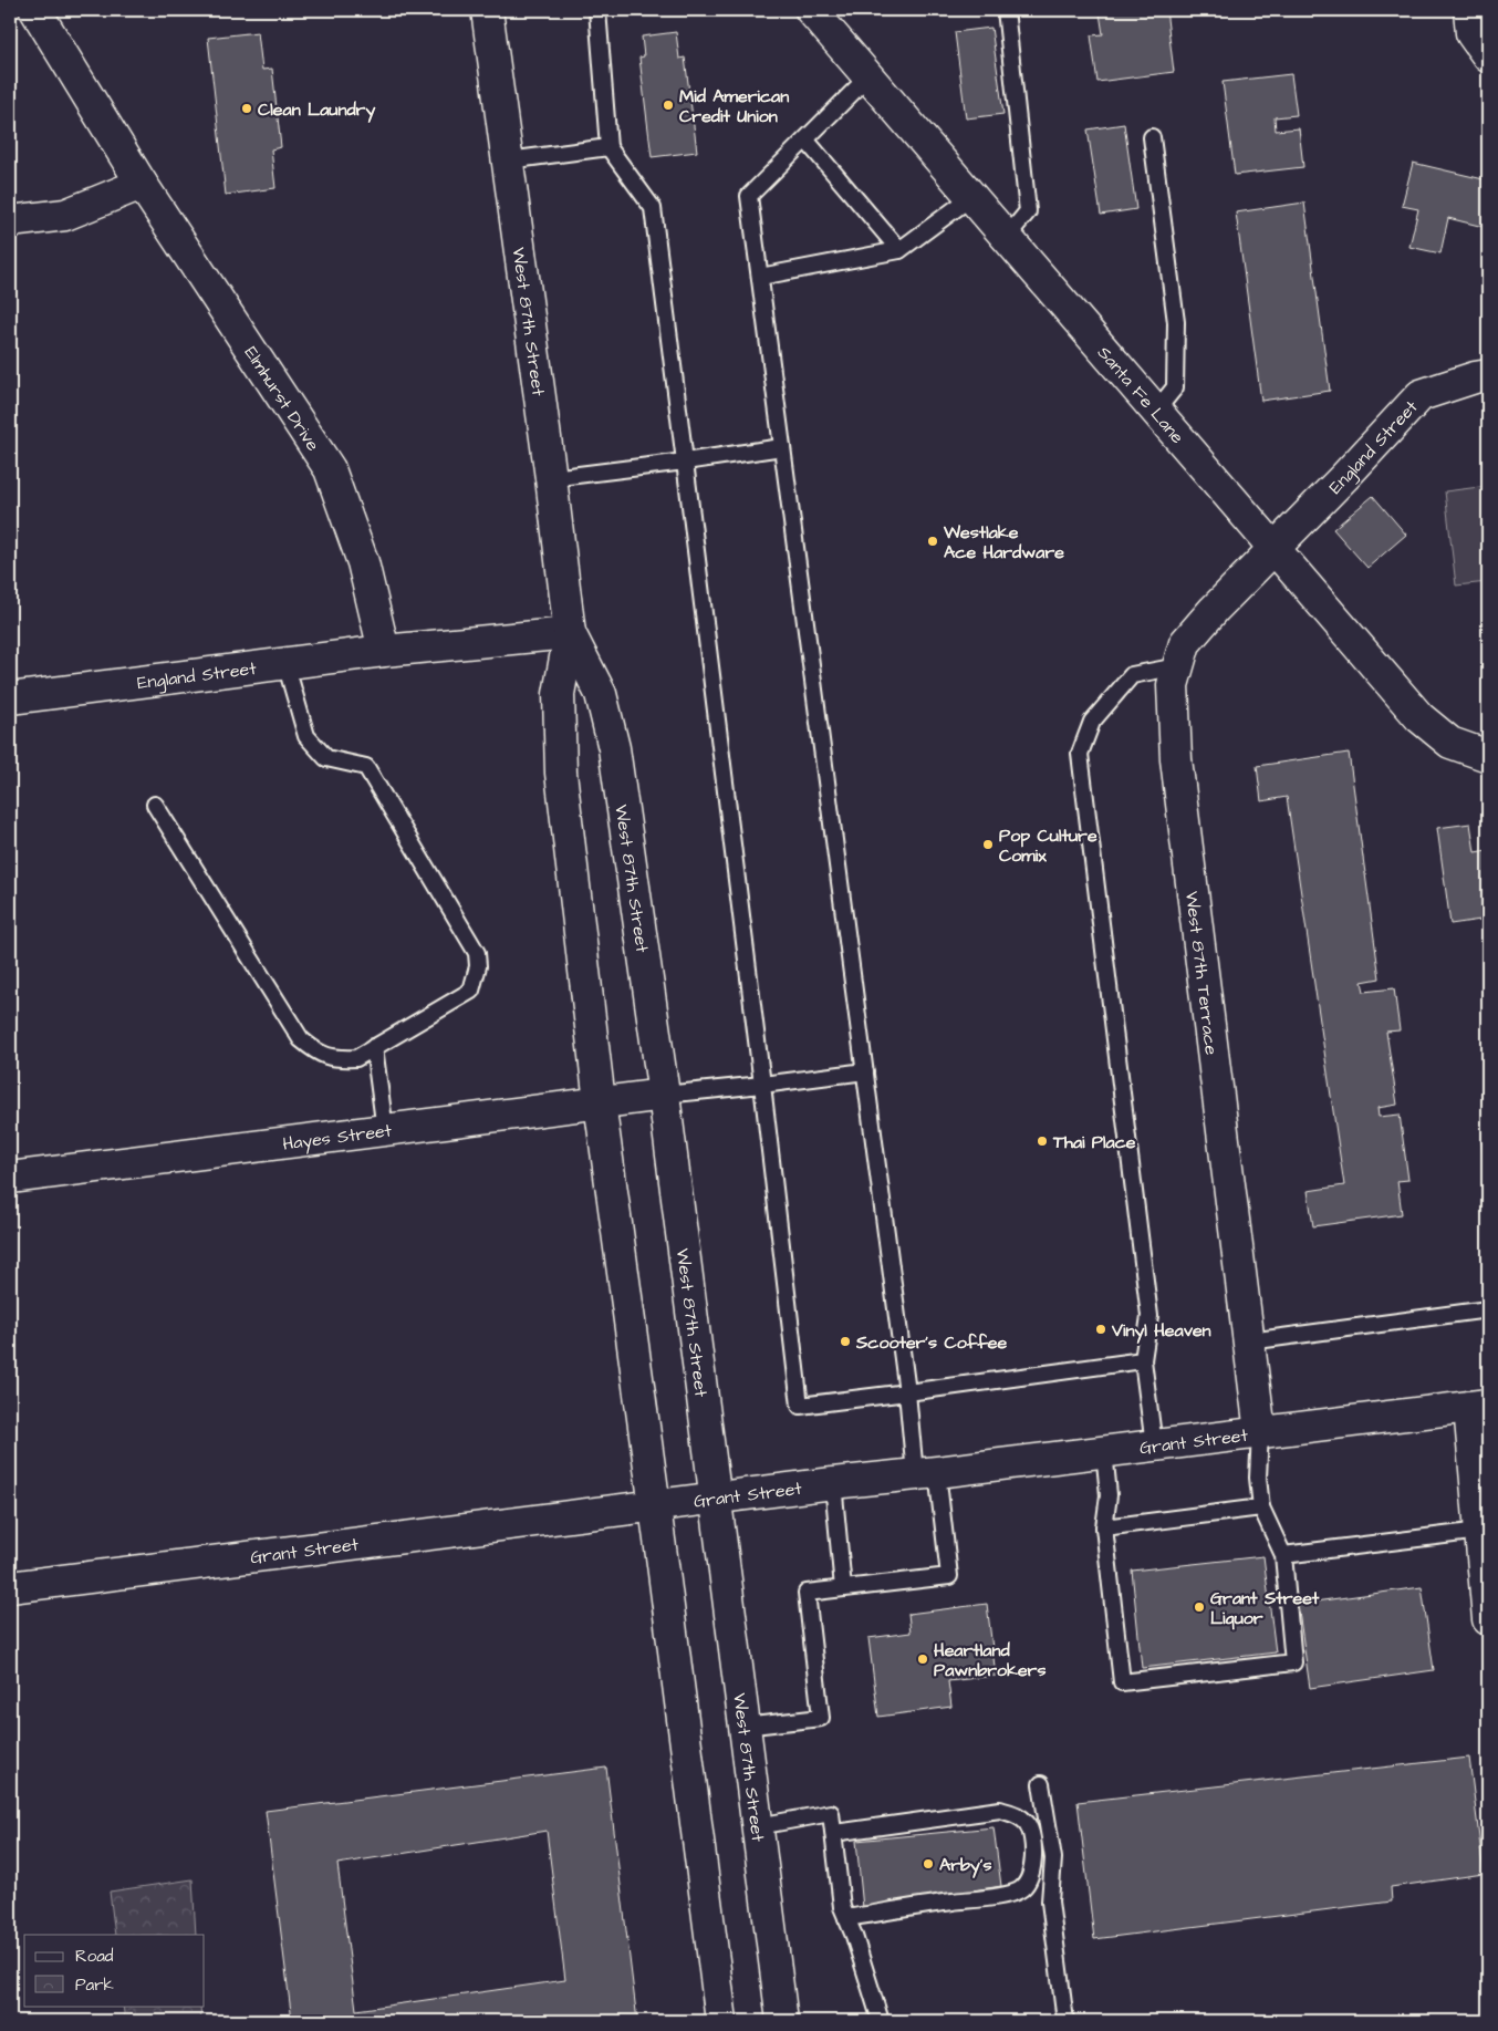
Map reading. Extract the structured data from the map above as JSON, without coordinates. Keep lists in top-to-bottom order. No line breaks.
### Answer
{"streets":{"street":["West 87th Street","Santa Fe Lane","Elmhurst Drive","England Street","West 87th Terrace","Hayes Street","Grant Street"]},"crossings":[["West 87th Street","Hayes Street"],["West 87th Street","Grant Street"],["Santa Fe Lane","England Street"],["Santa Fe Lane","West 87th Terrace"],["Elmhurst Drive","England Street"],["England Street","West 87th Terrace"],["West 87th Terrace","Grant Street"]],"places":["Mid American Credit Union","Clean Laundry","Westlake Ace Hardware","Pop Culture Comix","Thai Place","Vinyl Heaven","Scooter's Coffee","Grant Street Liquor","Heartland Pawnbrokers","Arby's"],"legend":["Road","Park"]}
